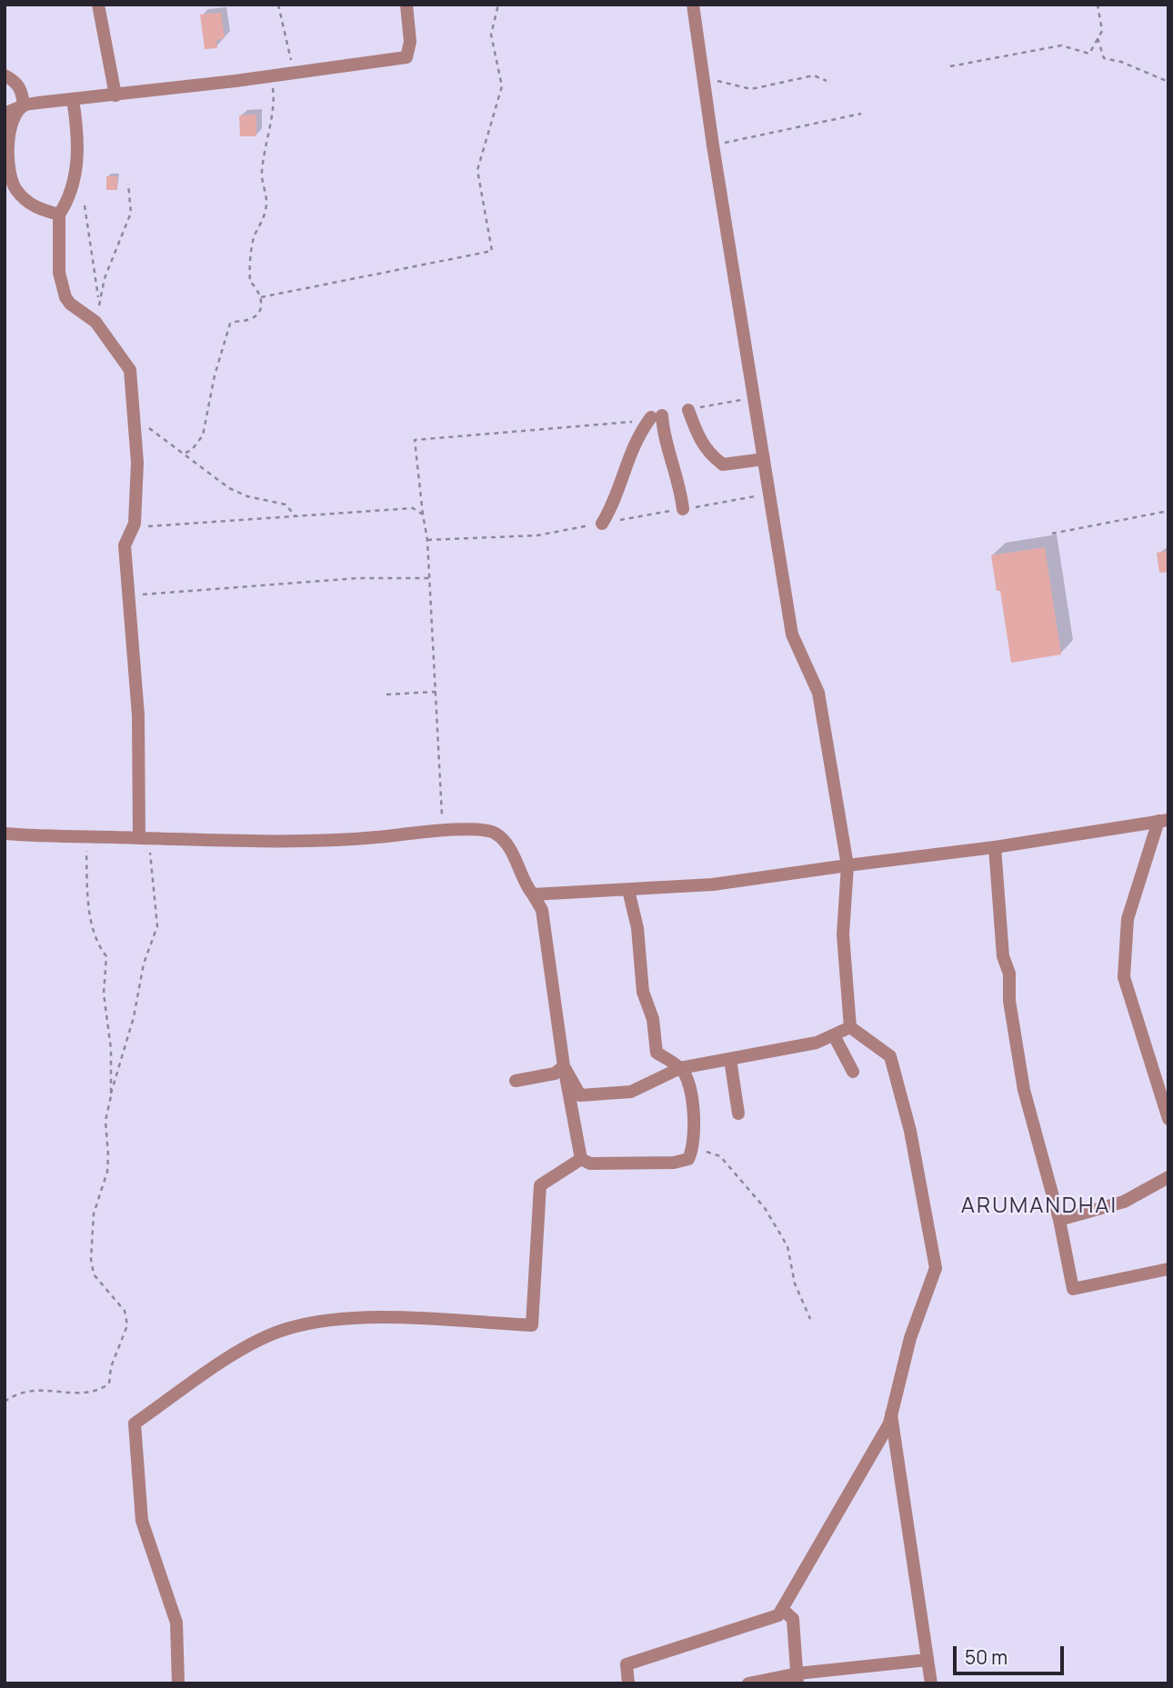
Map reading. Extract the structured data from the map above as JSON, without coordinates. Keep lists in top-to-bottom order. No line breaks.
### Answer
{"districts":["ARUMANDHAI"],"scale_bar":"50 m"}
